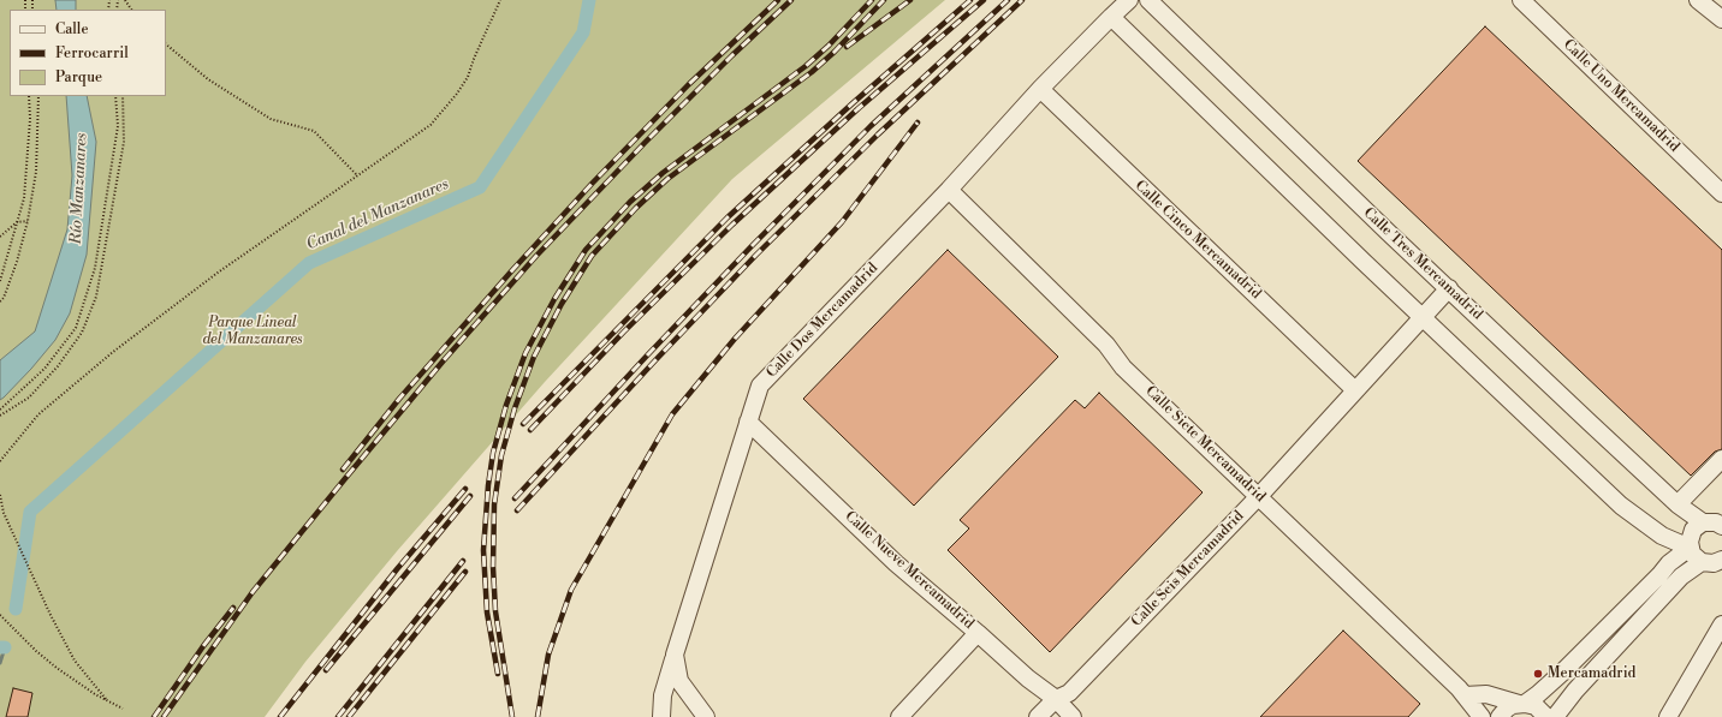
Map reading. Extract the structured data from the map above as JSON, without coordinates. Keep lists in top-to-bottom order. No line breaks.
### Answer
{"streets":{"lane":["Calle Uno Mercamadrid","Calle Cinco Mercamadrid","Calle Tres Mercamadrid","Calle Dos Mercamadrid","Calle Siete Mercamadrid","Calle Seis Mercamadrid","Calle Nueve Mercamadrid"]},"crossings":[["Calle Cinco Mercamadrid","Calle Dos Mercamadrid"],["Calle Cinco Mercamadrid","Calle Seis Mercamadrid"],["Calle Tres Mercamadrid","Calle Seis Mercamadrid"],["Calle Dos Mercamadrid","Calle Siete Mercamadrid"],["Calle Dos Mercamadrid","Calle Nueve Mercamadrid"],["Calle Siete Mercamadrid","Calle Seis Mercamadrid"],["Calle Seis Mercamadrid","Calle Nueve Mercamadrid"]],"water":["Río Manzanares","Canal del Manzanares"],"parks":["Parque Lineal del Manzanares"],"places":["Mercamadrid"],"legend":["Calle","Ferrocarril","Parque"]}
